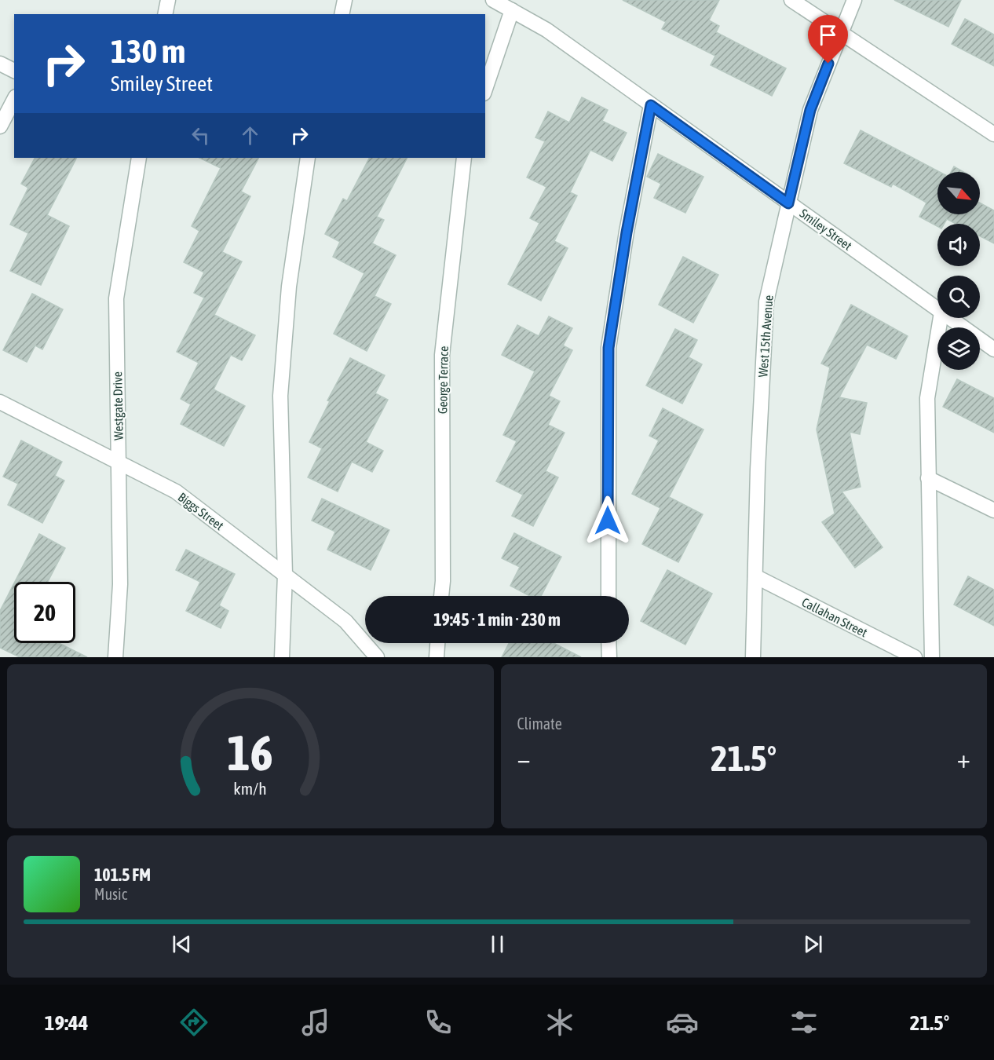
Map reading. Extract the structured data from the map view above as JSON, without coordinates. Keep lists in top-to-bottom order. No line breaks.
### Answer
{"streets":{"street":["Smiley Street","West 15th Avenue","George Terrace","Westgate Drive","Biggs Street","Callahan Street"]},"crossings":[["Smiley Street","West 15th Avenue"],["West 15th Avenue","Callahan Street"],["Westgate Drive","Biggs Street"]],"north":"bottom right","page":{"turn":["130 m","Smiley Street"],"limit":"20","trip":"19:45 · 1 min · 230 m","tile":"Climate","heat":["−","21.5°","+"],"song":["101.5 FM","Music"],"tabs":["19:44","21.5°"],"gauge":["16","km/h"]}}
